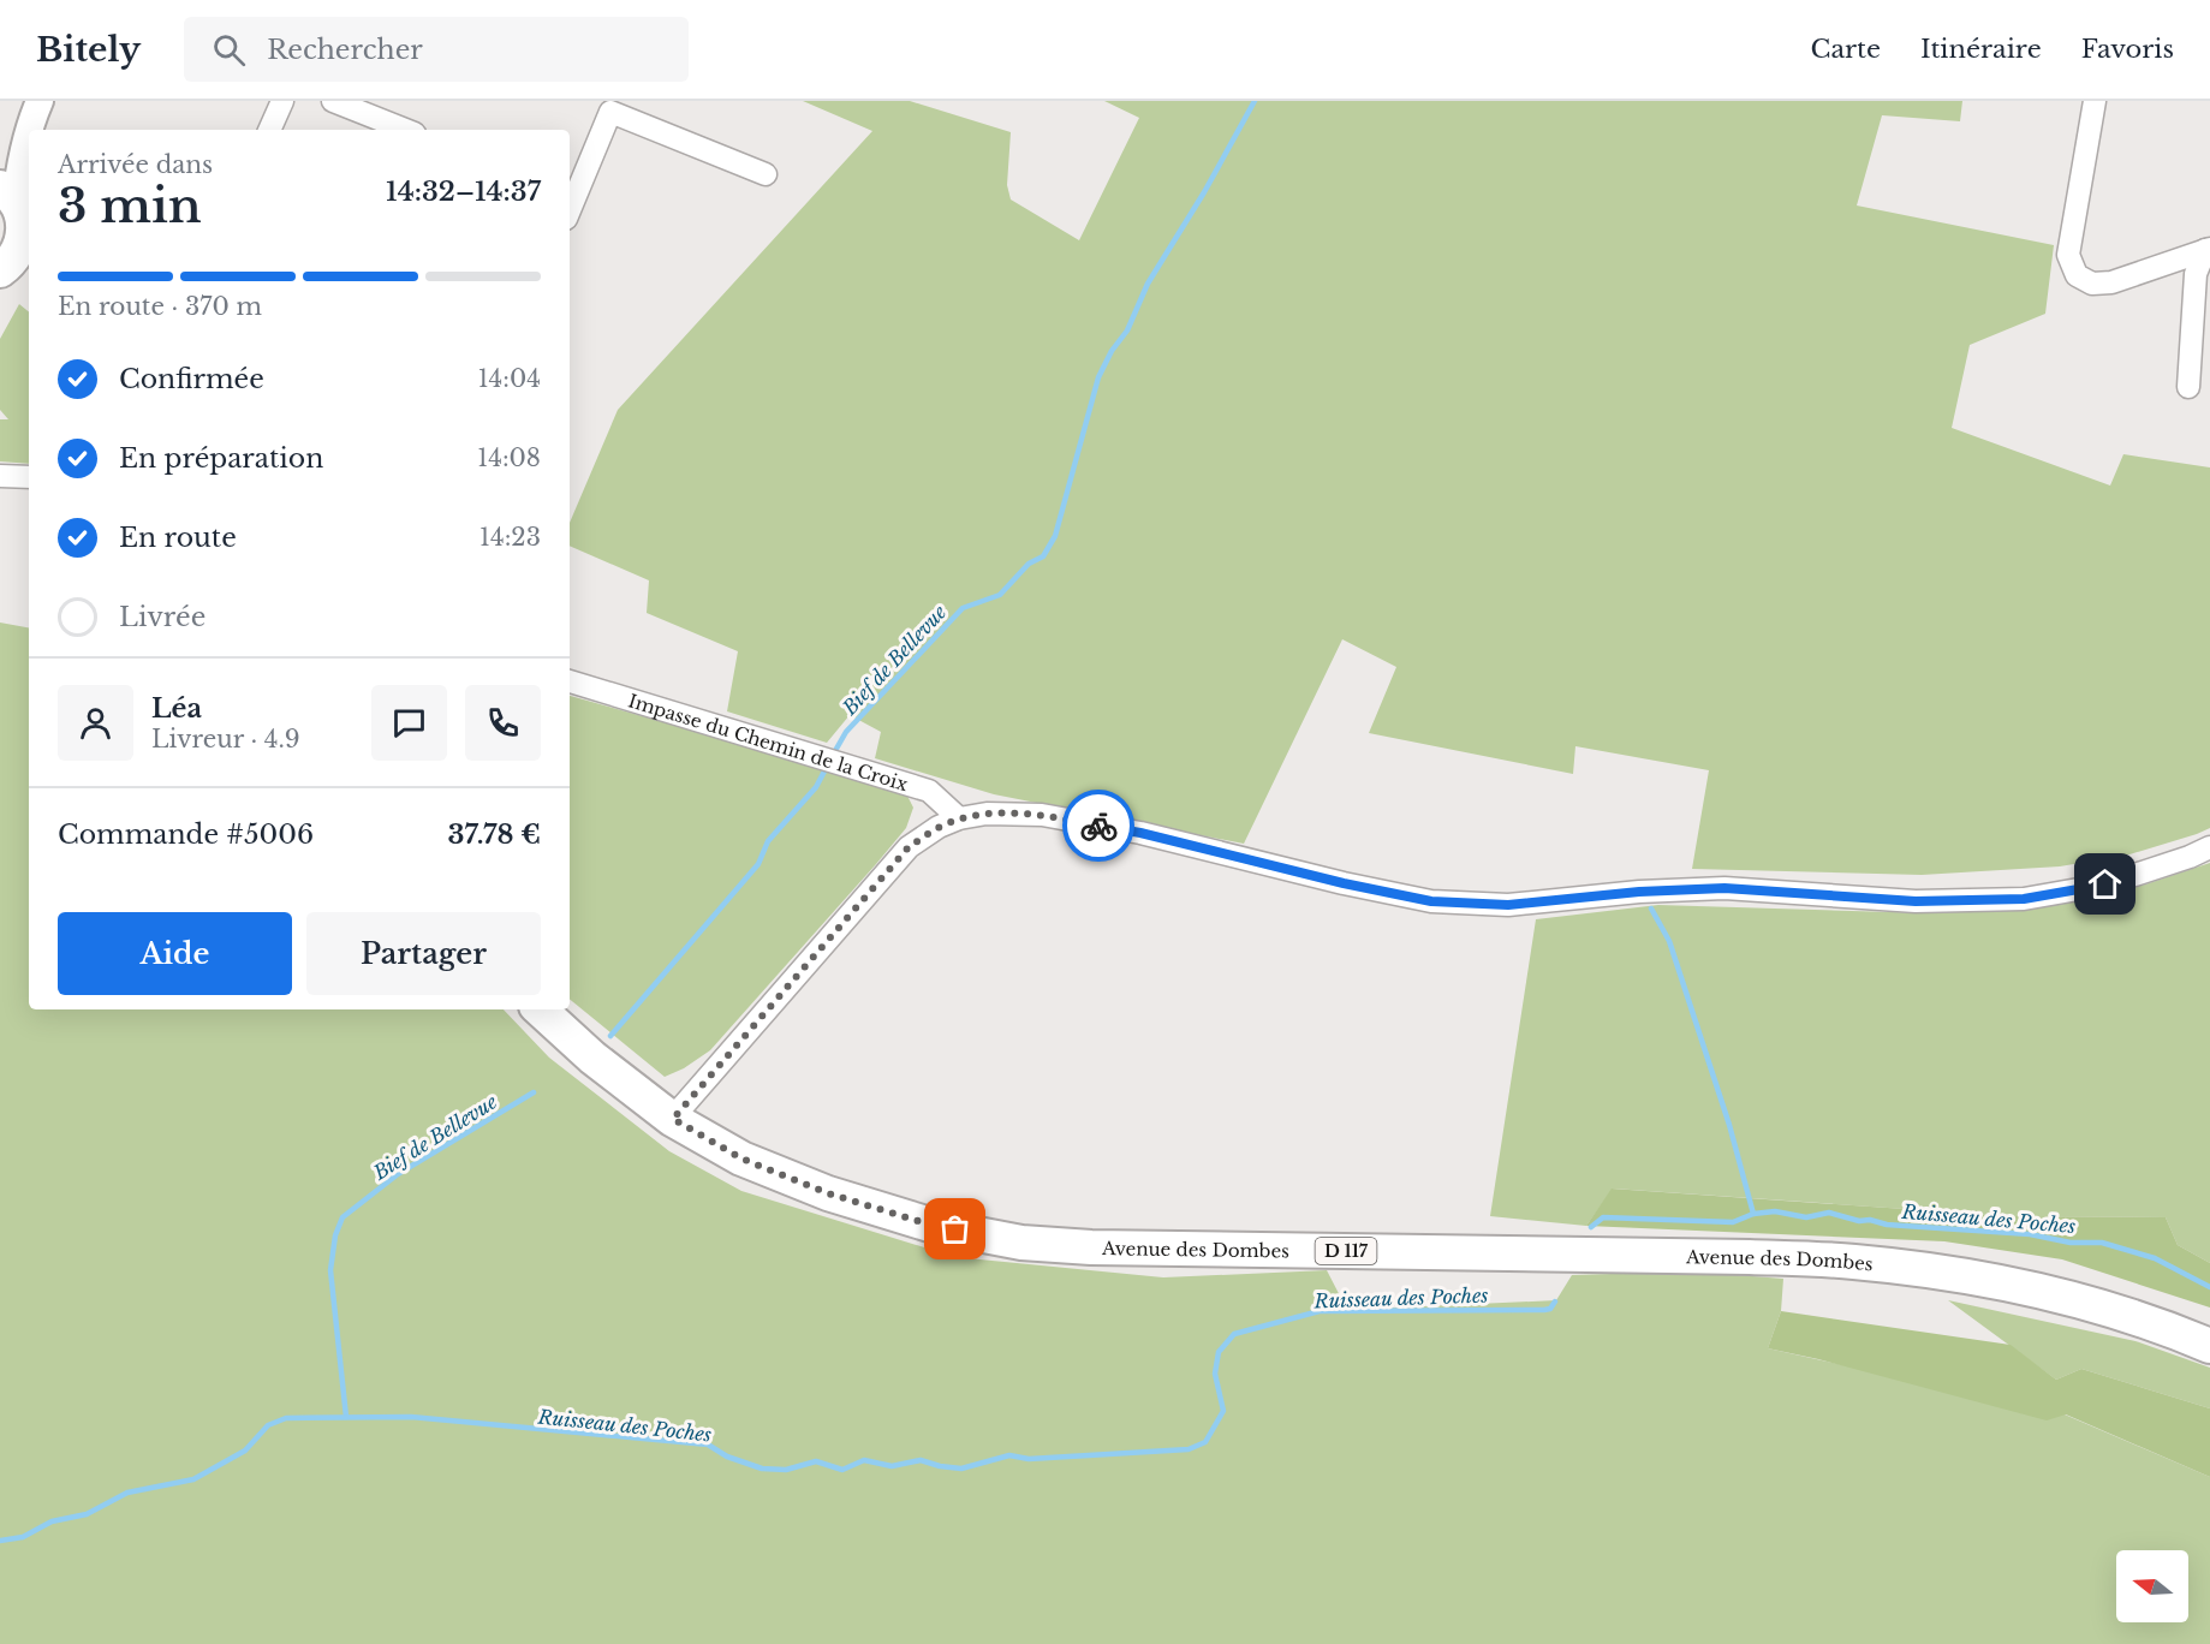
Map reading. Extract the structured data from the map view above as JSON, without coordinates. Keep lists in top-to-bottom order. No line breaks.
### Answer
{"streets":{"main road":["Avenue des Dombes","D 117"],"street":["Impasse du Chemin de la Croix"]},"water":["Bief de Bellevue","Ruisseau des Poches"],"north":"left","page":{"header":"Bitely","search":"Rechercher","nav":["Carte","Itinéraire","Favoris"],"heading":["3 min","Arrivée dans","14:32–14:37"],"panel":["Léa","Livreur · 4.9","Commande #5006","37.78 €"],"bar":"En route · 370 m","list":[["Confirmée","14:04"],["En préparation","14:08"],["En route","14:23"],"Livrée"],"buttons":["Aide","Partager"]}}
